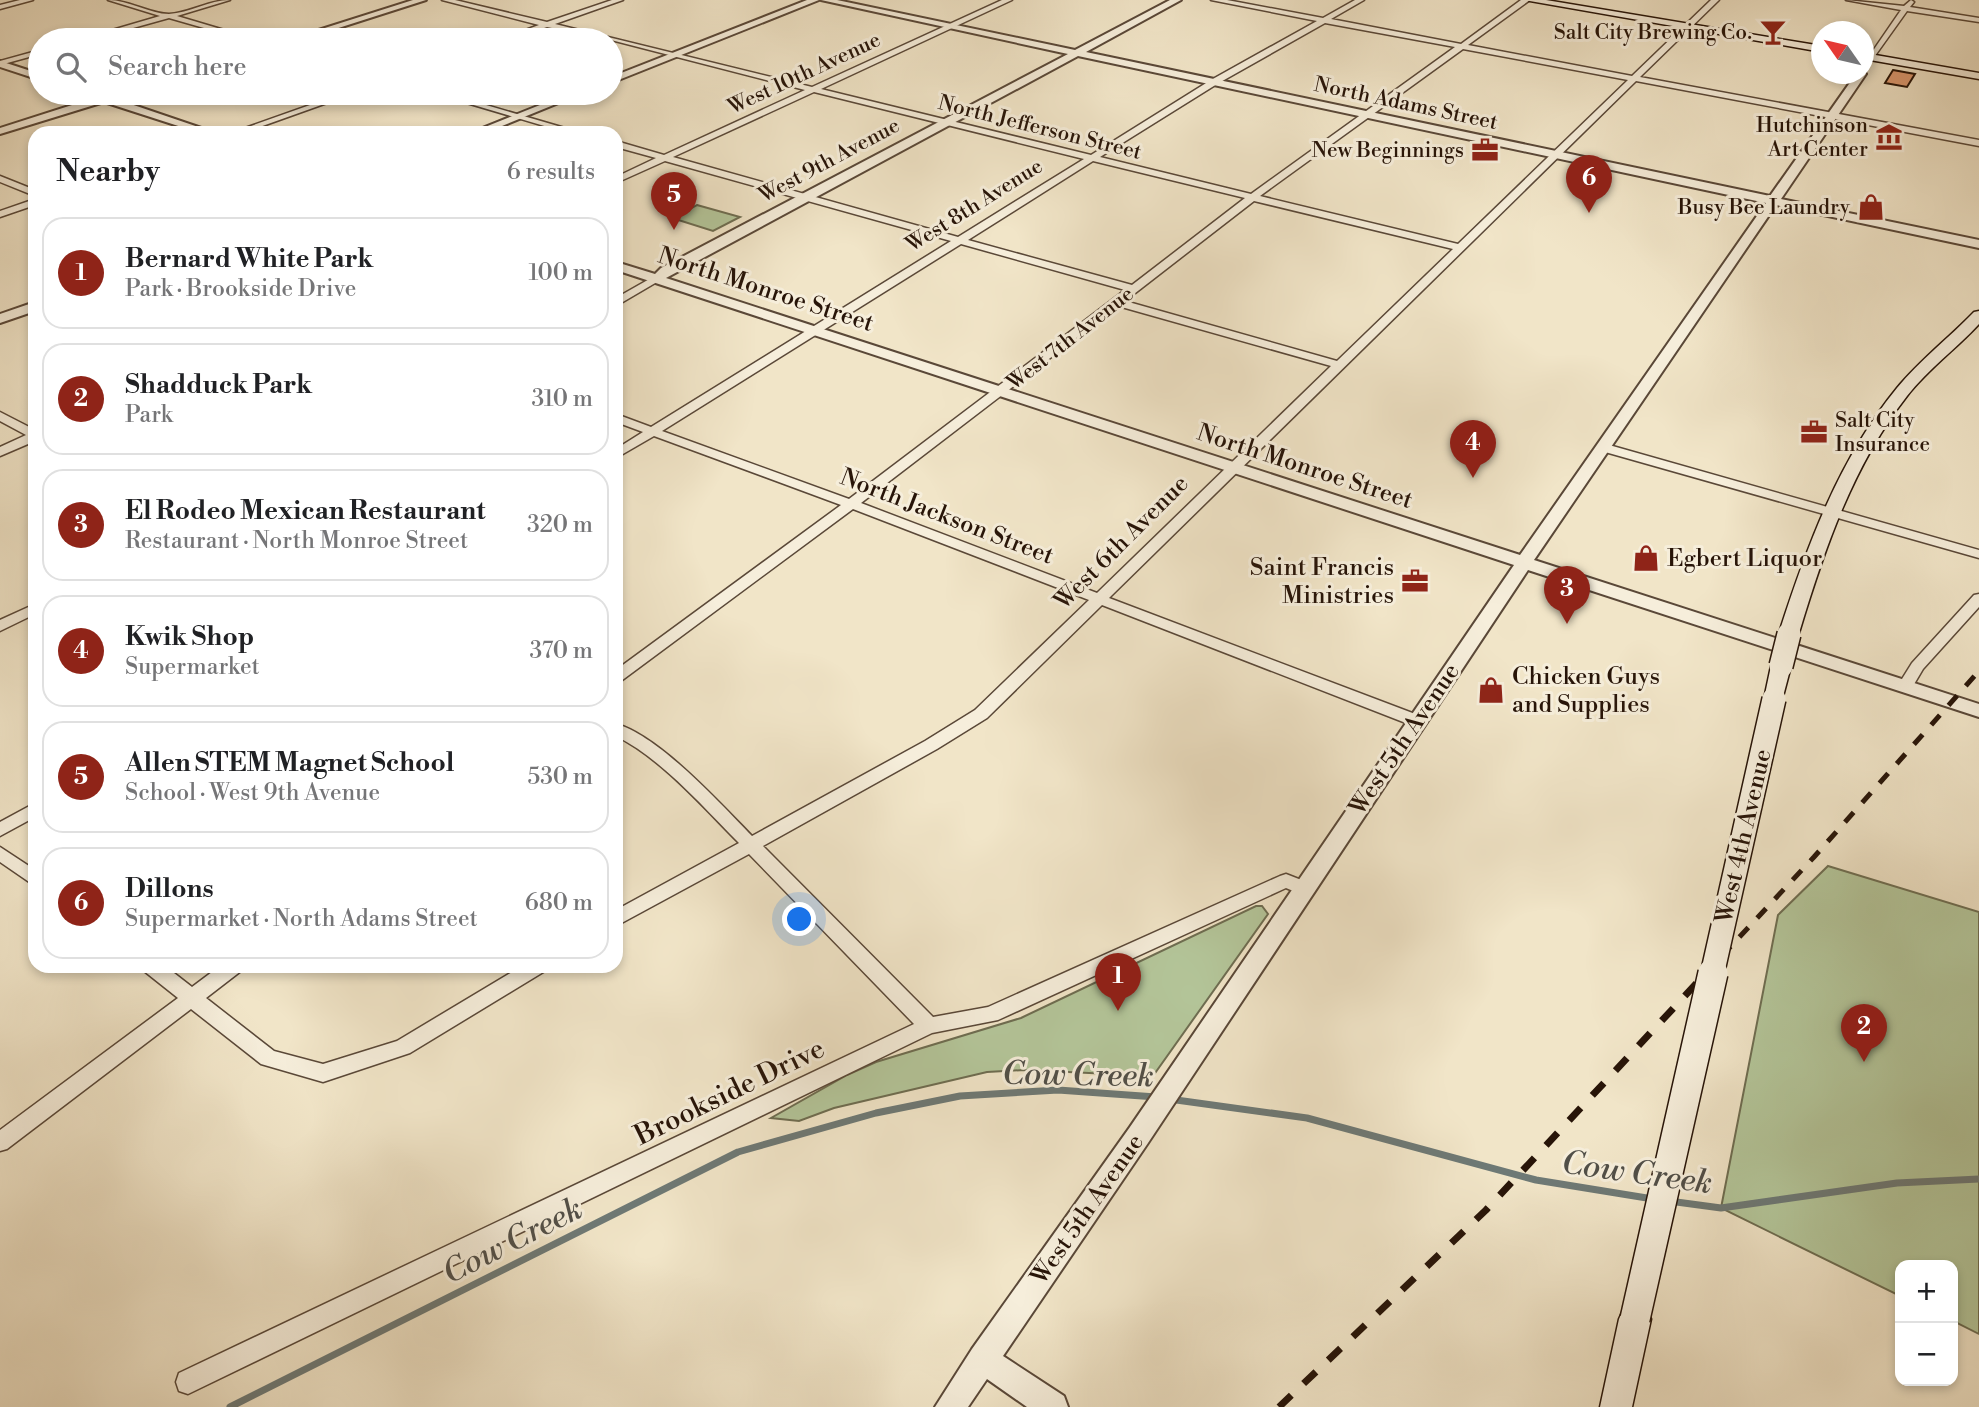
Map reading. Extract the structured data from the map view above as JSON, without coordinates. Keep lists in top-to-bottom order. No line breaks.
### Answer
{"streets":{"main road":["West 4th Avenue"],"street":["West 10th Avenue","North Adams Street","North Jefferson Street","West 9th Avenue","West 8th Avenue","North Monroe Street","West 7th Avenue","North Jackson Street","West 6th Avenue","West 5th Avenue","Brookside Drive"]},"crossings":[["West 10th Avenue","North Adams Street"],["West 10th Avenue","North Jefferson Street"],["North Adams Street","West 9th Avenue"],["North Adams Street","West 8th Avenue"],["North Adams Street","West 7th Avenue"],["North Adams Street","West 6th Avenue"],["North Adams Street","West 5th Avenue"],["North Jefferson Street","West 9th Avenue"],["North Jefferson Street","West 8th Avenue"],["North Jefferson Street","West 7th Avenue"],["North Jefferson Street","West 6th Avenue"],["West 9th Avenue","North Monroe Street"],["West 8th Avenue","North Monroe Street"],["West 8th Avenue","North Jackson Street"],["North Monroe Street","West 7th Avenue"],["North Monroe Street","West 6th Avenue"],["North Monroe Street","West 5th Avenue"],["West 7th Avenue","North Jackson Street"],["North Jackson Street","West 6th Avenue"],["North Jackson Street","West 5th Avenue"],["West 5th Avenue","Brookside Drive"]],"water":["Cow Creek"],"places":{"bar":["Salt City Brewing Co."],"museum":["Hutchinson Art Center"],"office":["New Beginnings","Salt City Insurance","Saint Francis Ministries"],"shop":["Busy Bee Laundry","Egbert Liquor","Chicken Guys and Supplies"]},"north":"top left","page":{"search":"Search here","heading":["Nearby","6 results"],"pins":["6","5","4","3","1","2"],"list":[{"mark":"1","name":"Bernard White Park","note":"Park · Brookside Drive","value":"100 m"},{"mark":"2","name":"Shadduck Park","note":"Park","value":"310 m"},{"mark":"3","name":"El Rodeo Mexican Restaurant","note":"Restaurant · North Monroe Street","value":"320 m"},{"mark":"4","name":"Kwik Shop","note":"Supermarket","value":"370 m"},{"mark":"5","name":"Allen STEM Magnet School","note":"School · West 9th Avenue","value":"530 m"},{"mark":"6","name":"Dillons","note":"Supermarket · North Adams Street","value":"680 m"}],"map_buttons":["+","−"]}}
